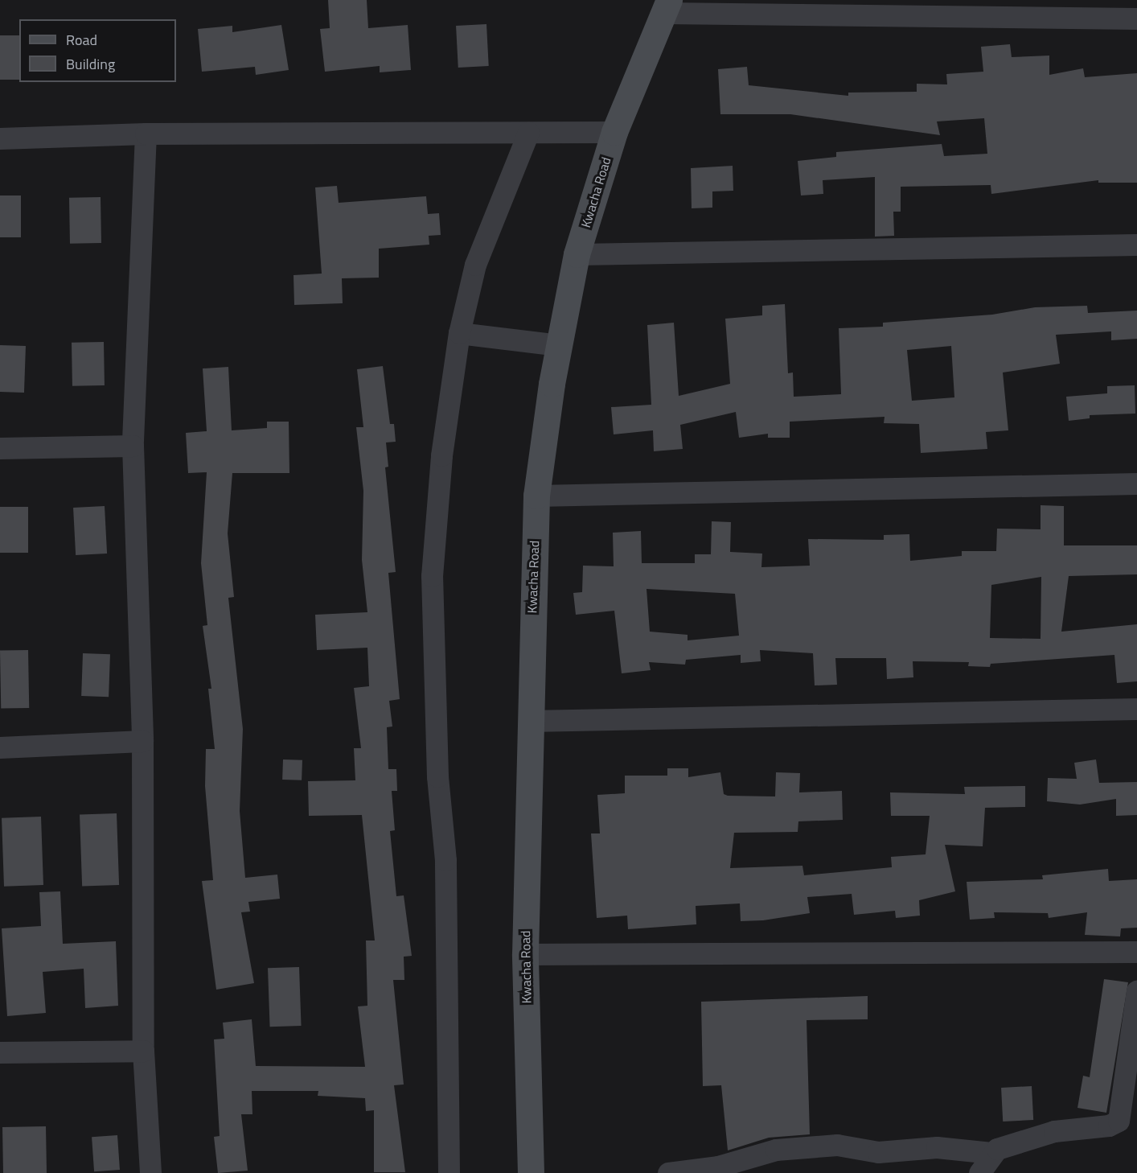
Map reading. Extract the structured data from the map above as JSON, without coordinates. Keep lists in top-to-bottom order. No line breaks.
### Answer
{"streets":{"main road":["Kwacha Road"]},"legend":["Road","Building"]}
